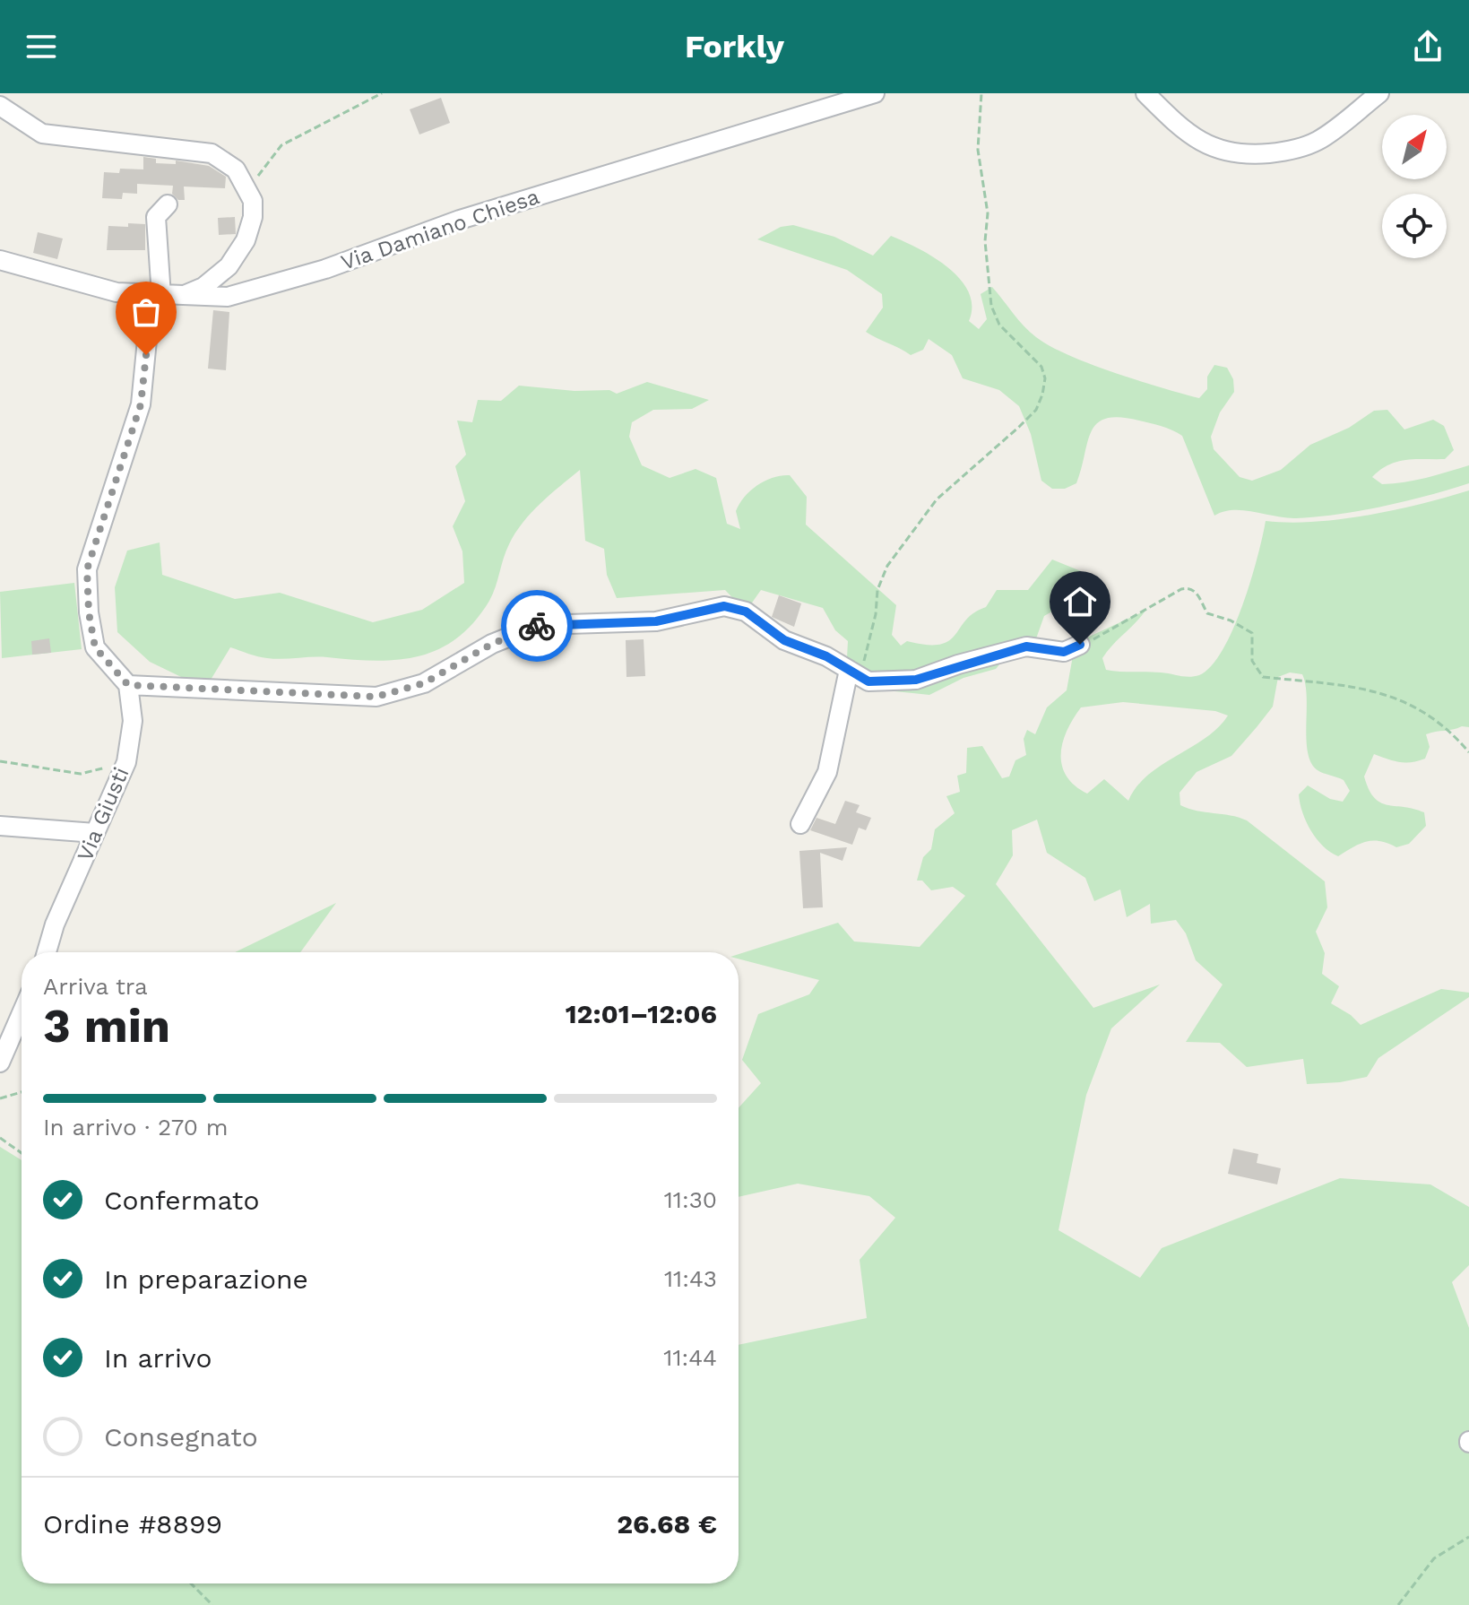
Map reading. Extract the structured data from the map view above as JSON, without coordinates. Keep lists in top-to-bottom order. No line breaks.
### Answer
{"streets":{"street":["Via Damiano Chiesa","Via Giusti"]},"north":"top right","page":{"header":"Forkly","heading":["3 min","Arriva tra","12:01–12:06"],"panel":["Ordine #8899","26.68 €"],"bar":"In arrivo · 270 m","list":[["Confermato","11:30"],["In preparazione","11:43"],["In arrivo","11:44"],"Consegnato"]}}
